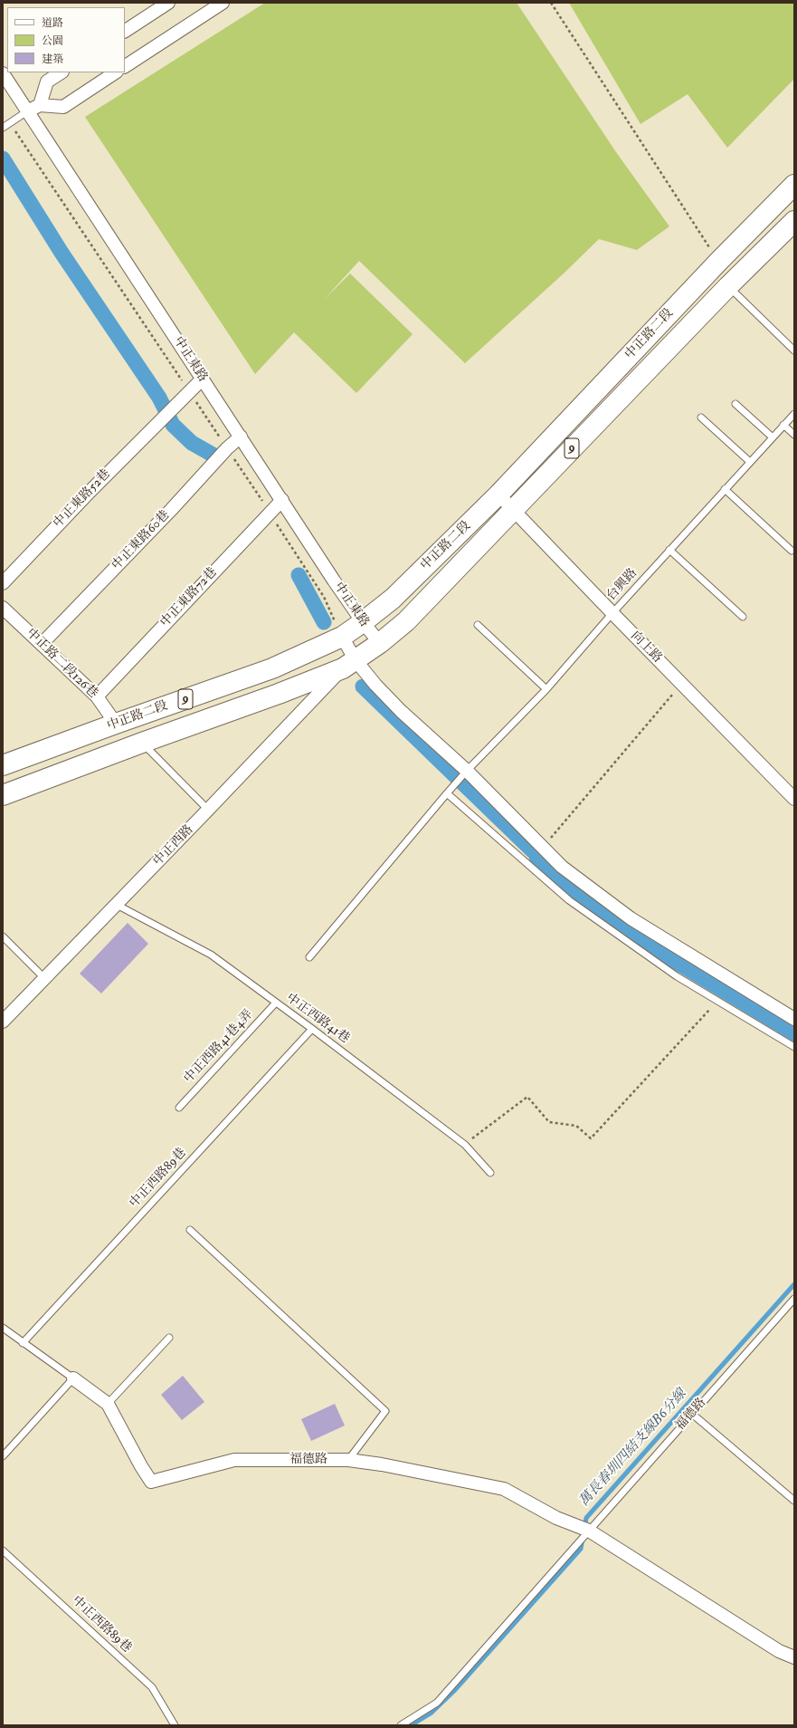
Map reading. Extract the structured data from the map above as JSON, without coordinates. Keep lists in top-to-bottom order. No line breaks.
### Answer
{"streets":{"main road":["中正路二段","9"],"street":["中正東路","中正東路52巷","中正東路60巷","中正東路72巷","向上路","中正路二段126巷","中正西路","福德路"],"lane":["台興路","中正西路41巷","中正西路41巷4弄","中正西路89巷"]},"crossings":[["中正路二段","中正東路"],["中正路二段","向上路"],["中正路二段","中正路二段126巷"],["中正路二段","中正西路"],["中正東路","中正東路52巷"],["中正東路","中正東路60巷"],["中正東路","台興路"],["中正東路","中正東路72巷"],["中正東路","中正西路"],["中正東路60巷","中正路二段126巷"],["台興路","向上路"],["中正東路72巷","中正路二段126巷"],["中正西路","中正西路41巷"],["中正西路41巷","中正西路41巷4弄"],["中正西路41巷","中正西路89巷"]],"water":["萬長春圳四結支線B6分線"],"legend":["道路","公園","建築"]}
